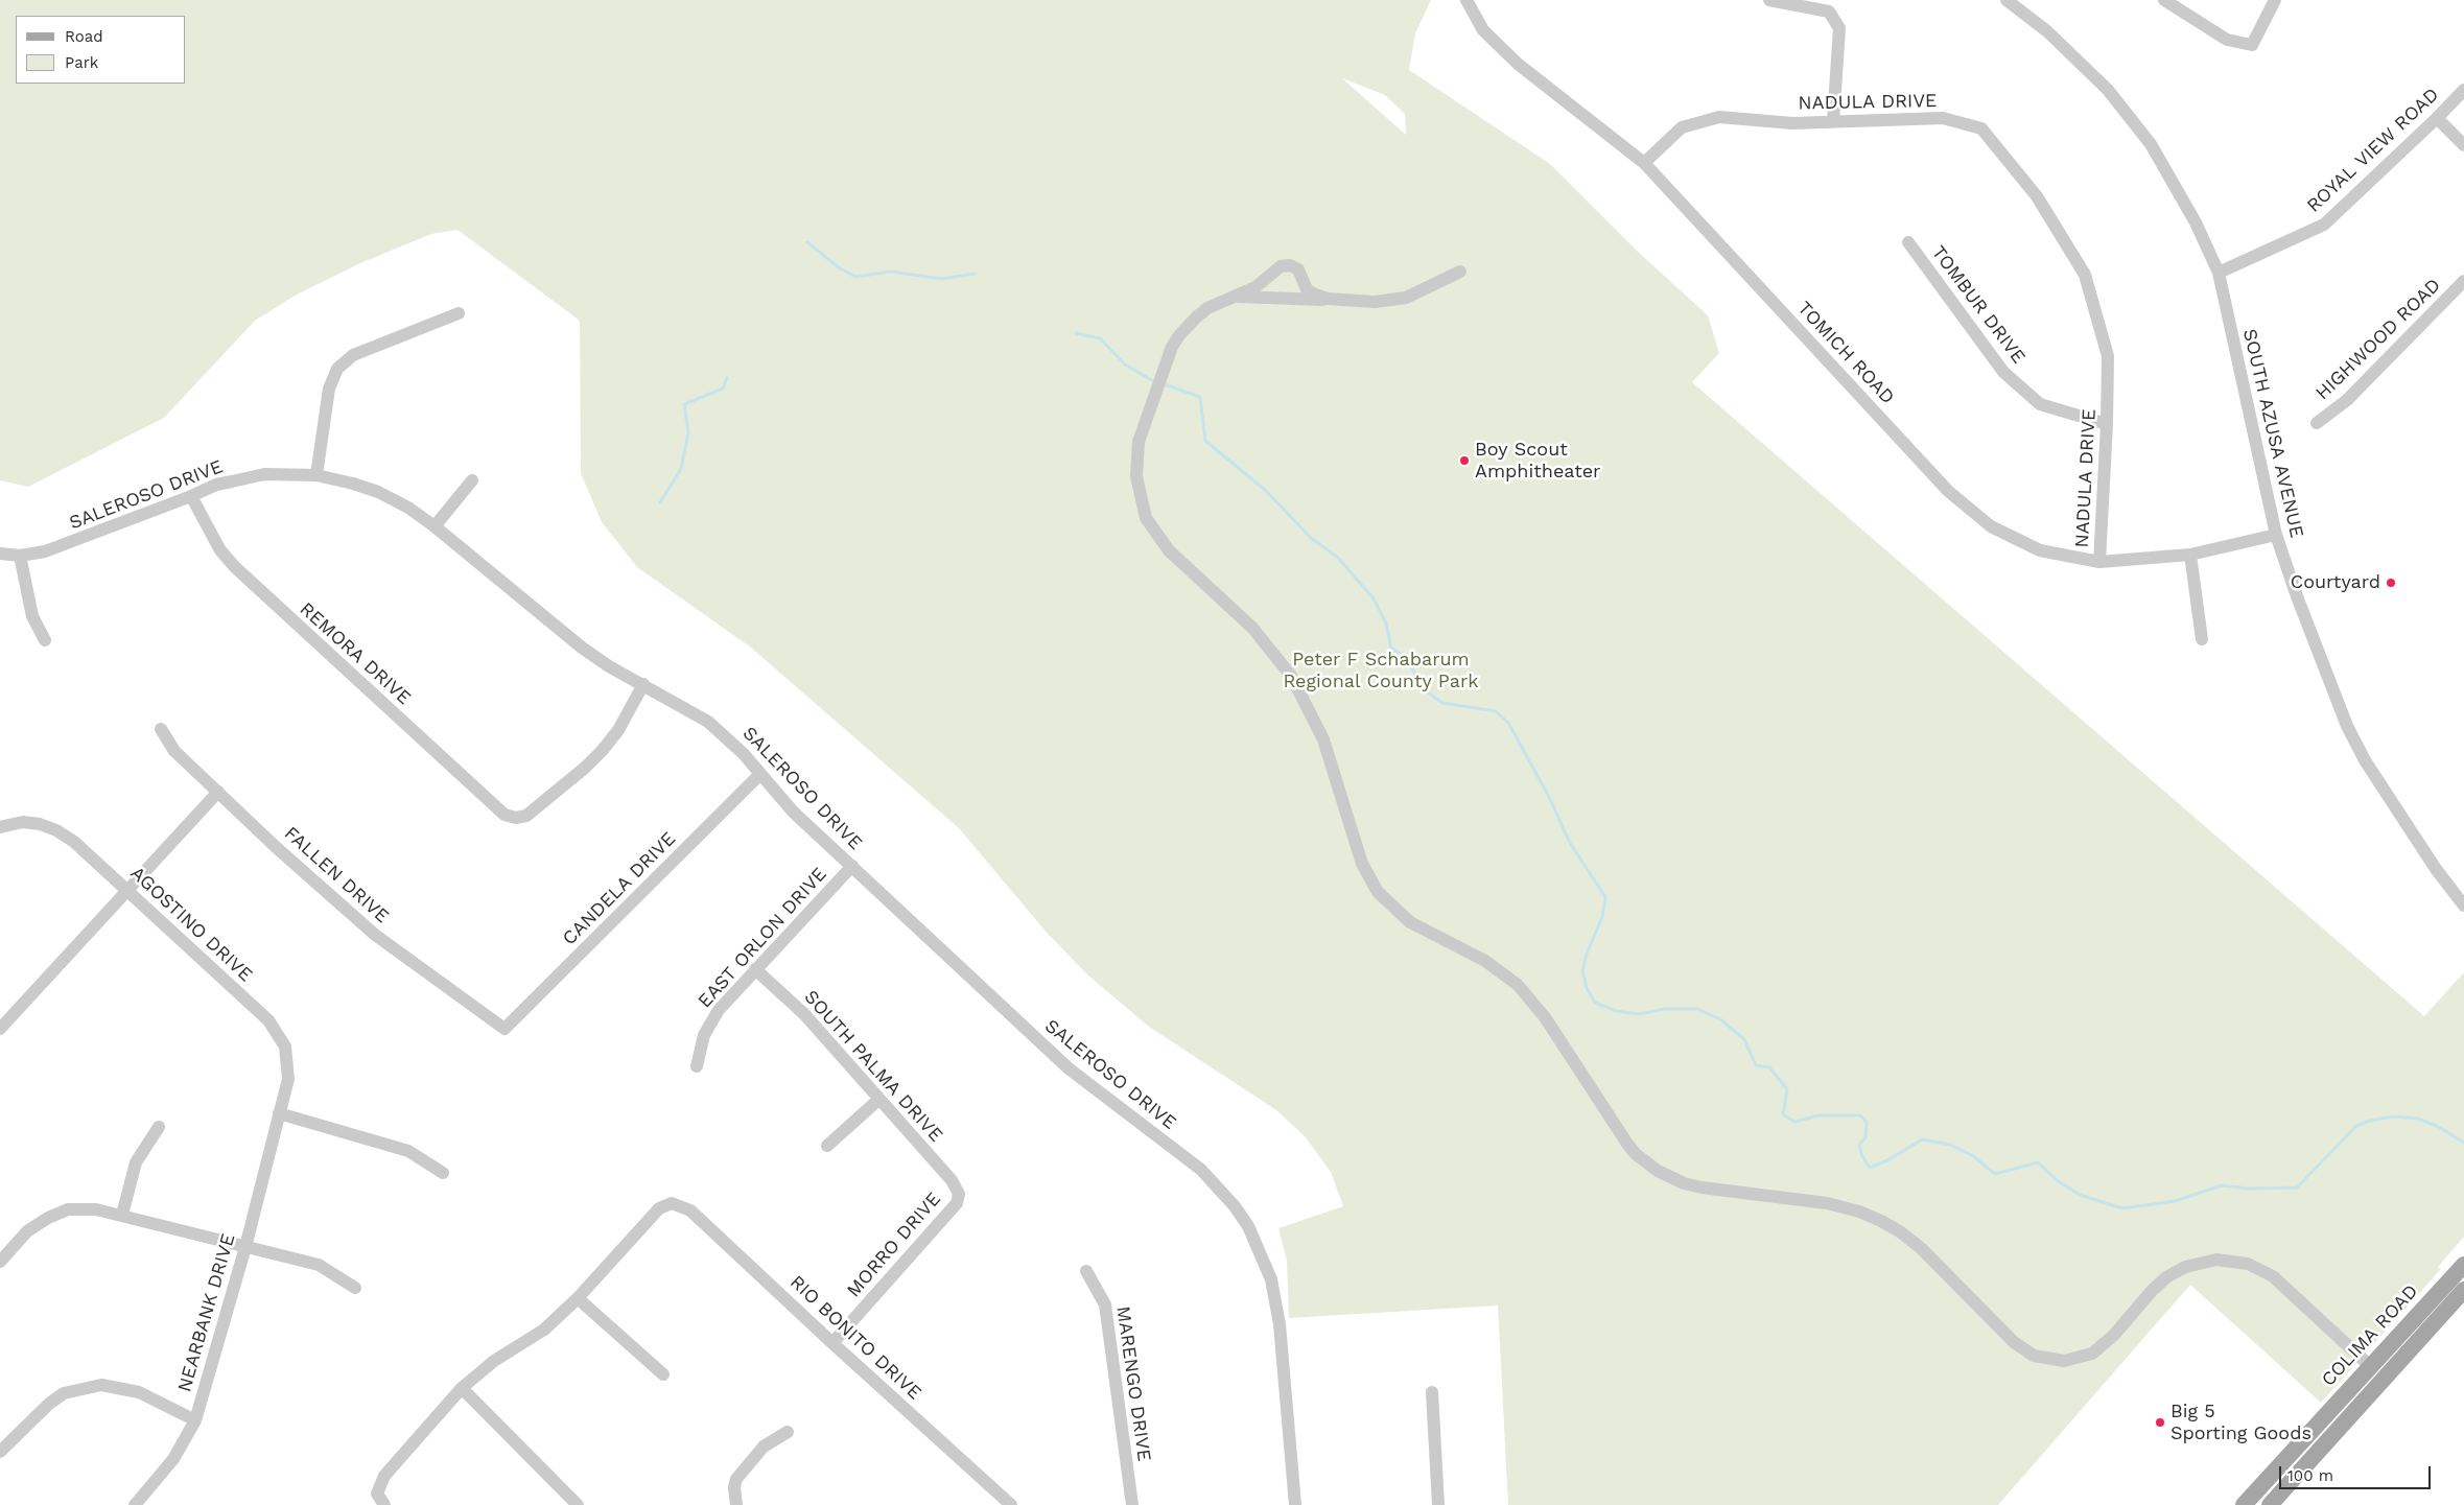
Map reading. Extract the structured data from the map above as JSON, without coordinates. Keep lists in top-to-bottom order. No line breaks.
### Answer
{"streets":{"main road":["COLIMA ROAD"],"street":["NADULA DRIVE","ROYAL VIEW ROAD","TOMBUR DRIVE","HIGHWOOD ROAD","TOMICH ROAD","SOUTH AZUSA AVENUE","SALEROSO DRIVE","REMORA DRIVE","FALLEN DRIVE","CANDELA DRIVE","AGOSTINO DRIVE","EAST ORLON DRIVE","SOUTH PALMA DRIVE","MORRO DRIVE","NEARBANK DRIVE","RIO BONITO DRIVE","MARENGO DRIVE"]},"crossings":[["NADULA DRIVE","TOMBUR DRIVE"],["NADULA DRIVE","TOMICH ROAD"],["ROYAL VIEW ROAD","SOUTH AZUSA AVENUE"],["TOMICH ROAD","SOUTH AZUSA AVENUE"],["SALEROSO DRIVE","REMORA DRIVE"],["SALEROSO DRIVE","CANDELA DRIVE"],["SALEROSO DRIVE","EAST ORLON DRIVE"],["FALLEN DRIVE","CANDELA DRIVE"],["AGOSTINO DRIVE","NEARBANK DRIVE"],["EAST ORLON DRIVE","SOUTH PALMA DRIVE"],["SOUTH PALMA DRIVE","MORRO DRIVE"],["MORRO DRIVE","RIO BONITO DRIVE"]],"parks":["Peter F Schabarum Regional County Park"],"places":["Boy Scout Amphitheater","Courtyard","Big 5 Sporting Goods"],"legend":["Road","Park"],"scale_bar":"100 m"}
